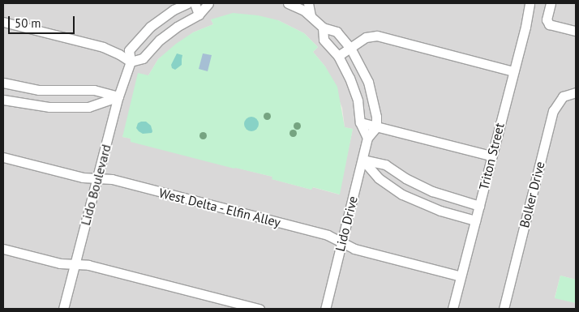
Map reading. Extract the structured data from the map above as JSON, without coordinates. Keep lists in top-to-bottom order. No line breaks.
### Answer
{"streets":{"street":["Triton Street","Lido Boulevard","Bolker Drive","West Delta - Elfin Alley","Lido Drive"]},"crossings":[["Triton Street","West Delta - Elfin Alley"],["Lido Boulevard","West Delta - Elfin Alley"],["West Delta - Elfin Alley","Lido Drive"]],"scale_bar":"50 m"}
